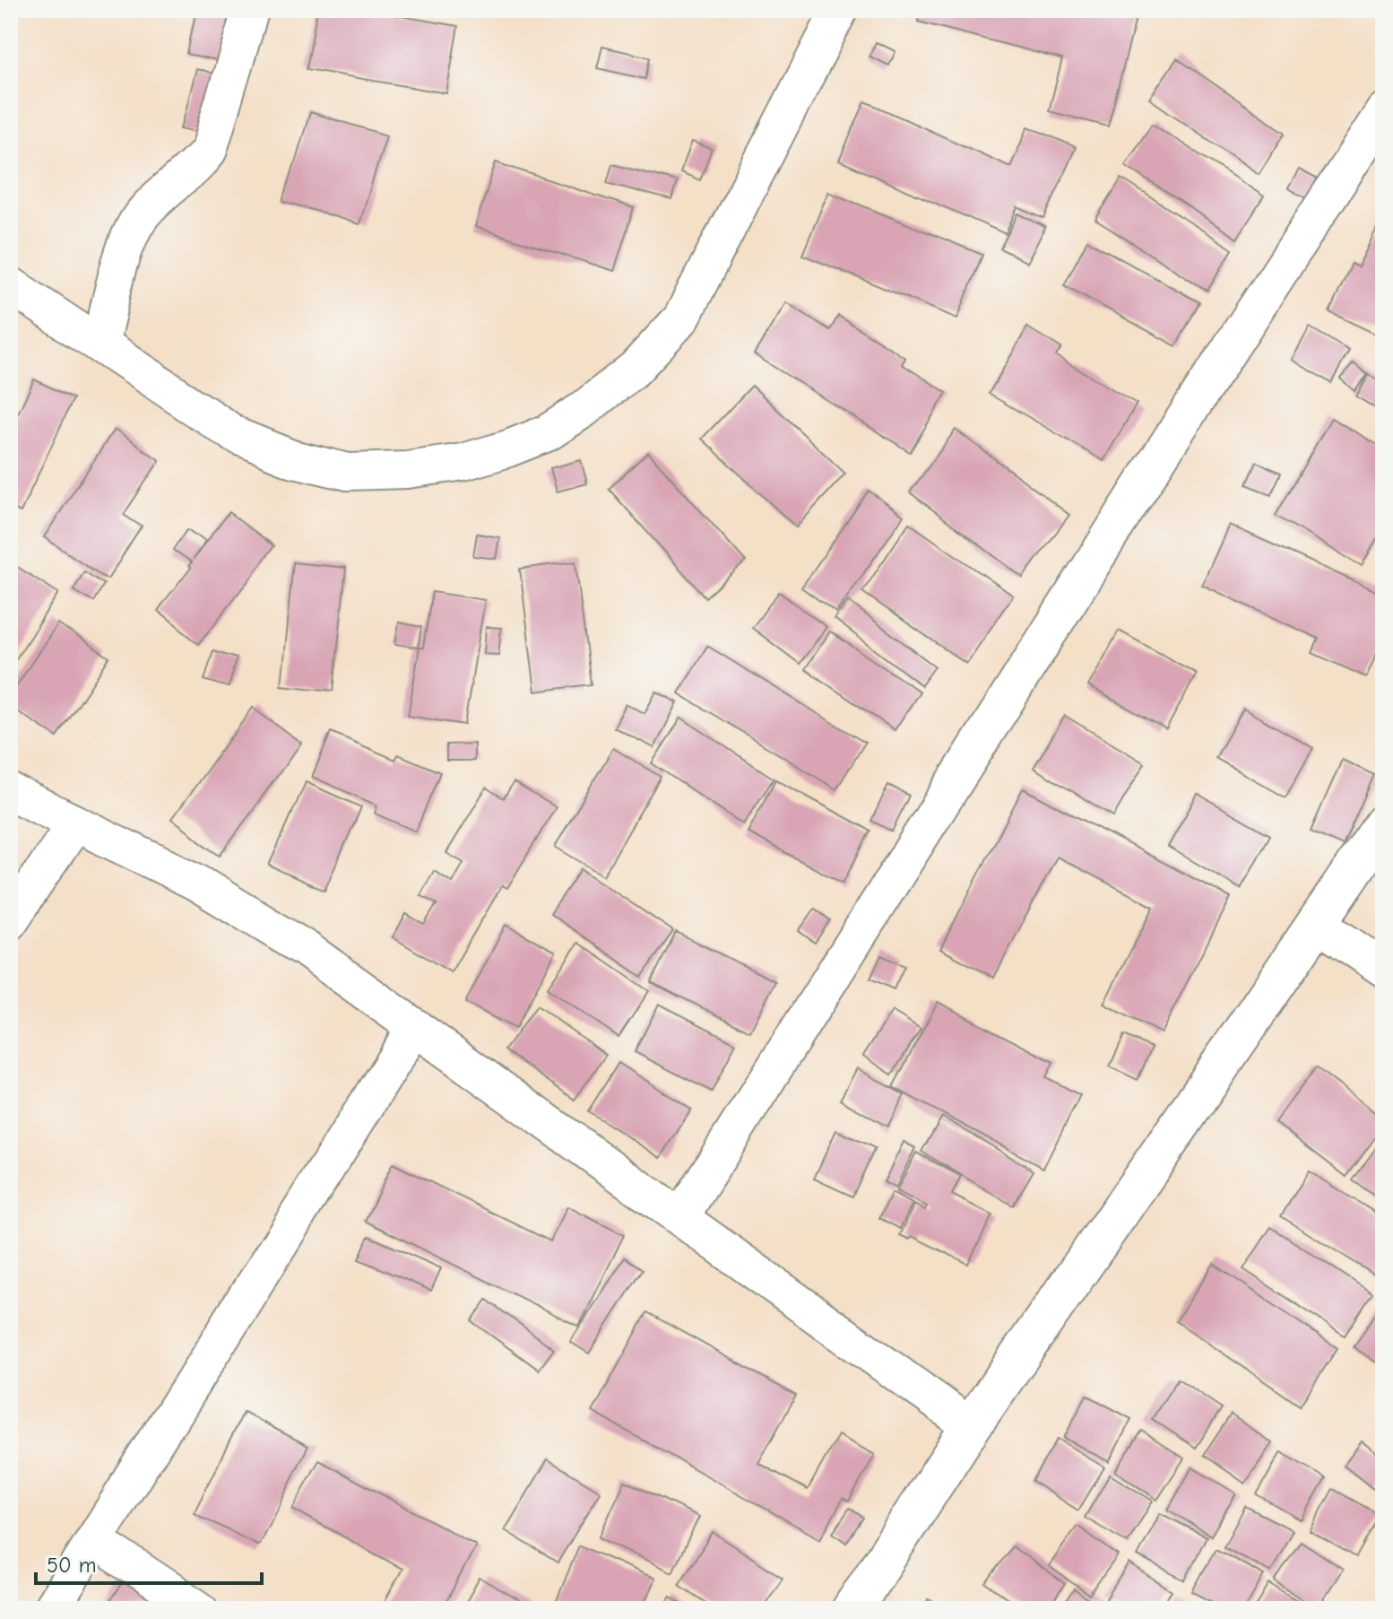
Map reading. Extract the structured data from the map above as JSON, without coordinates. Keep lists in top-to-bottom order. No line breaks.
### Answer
{"scale_bar":"50 m"}
